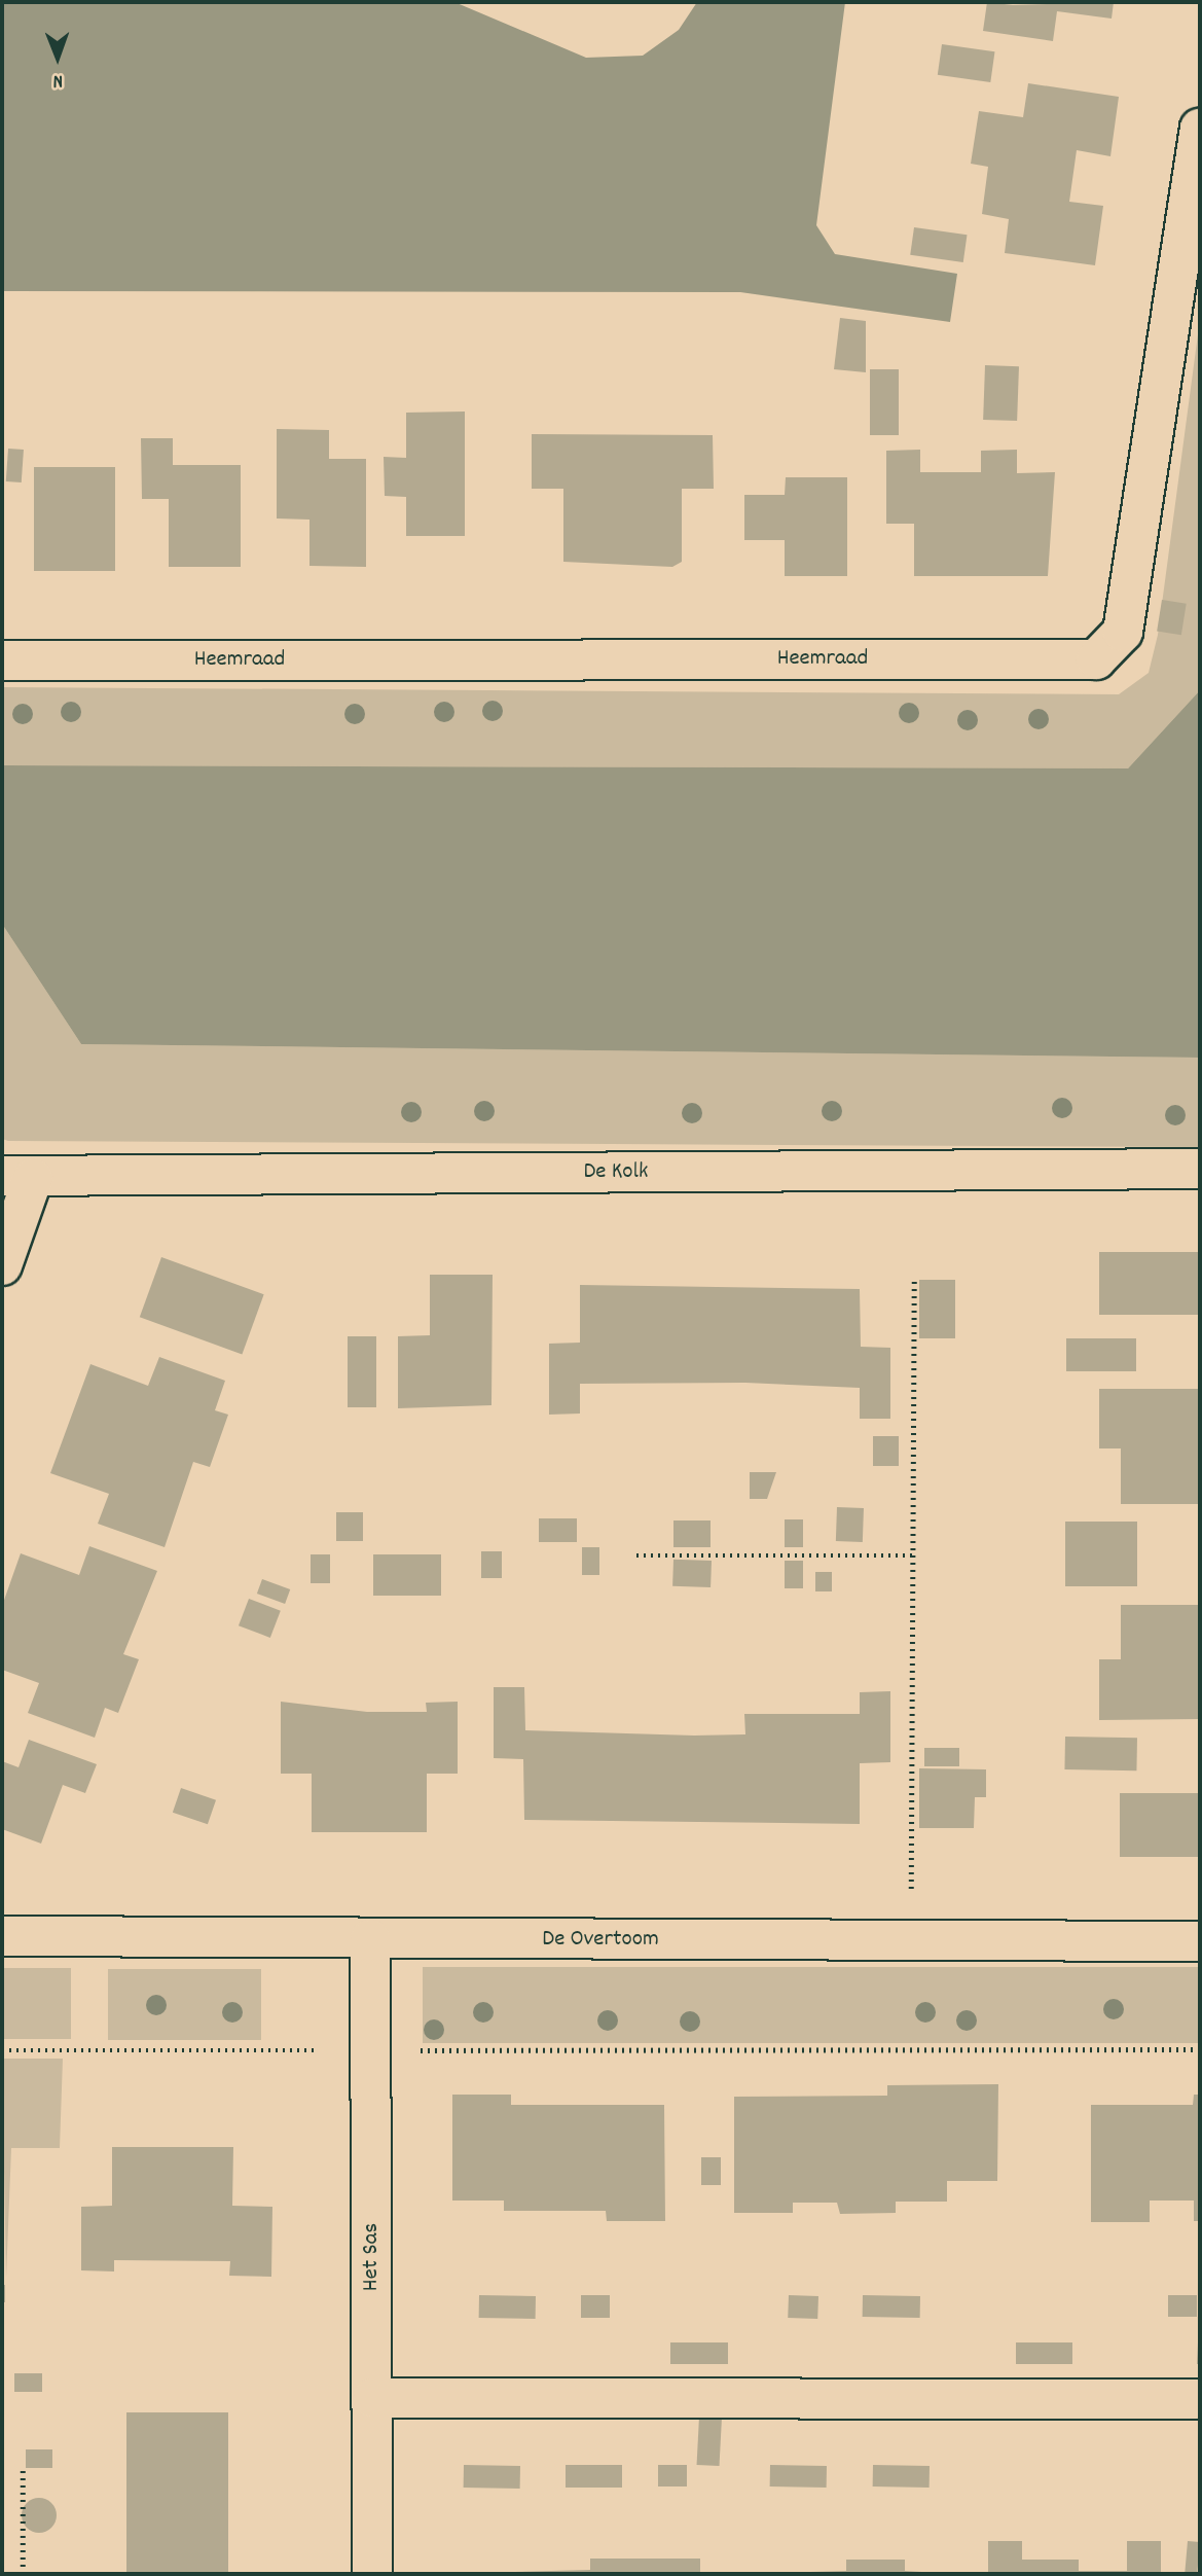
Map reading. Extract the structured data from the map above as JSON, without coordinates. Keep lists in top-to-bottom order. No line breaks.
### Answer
{"streets":{"street":["Heemraad","De Kolk","De Overtoom","Het Sas"]},"crossings":[["De Overtoom","Het Sas"]],"north":"bottom"}
